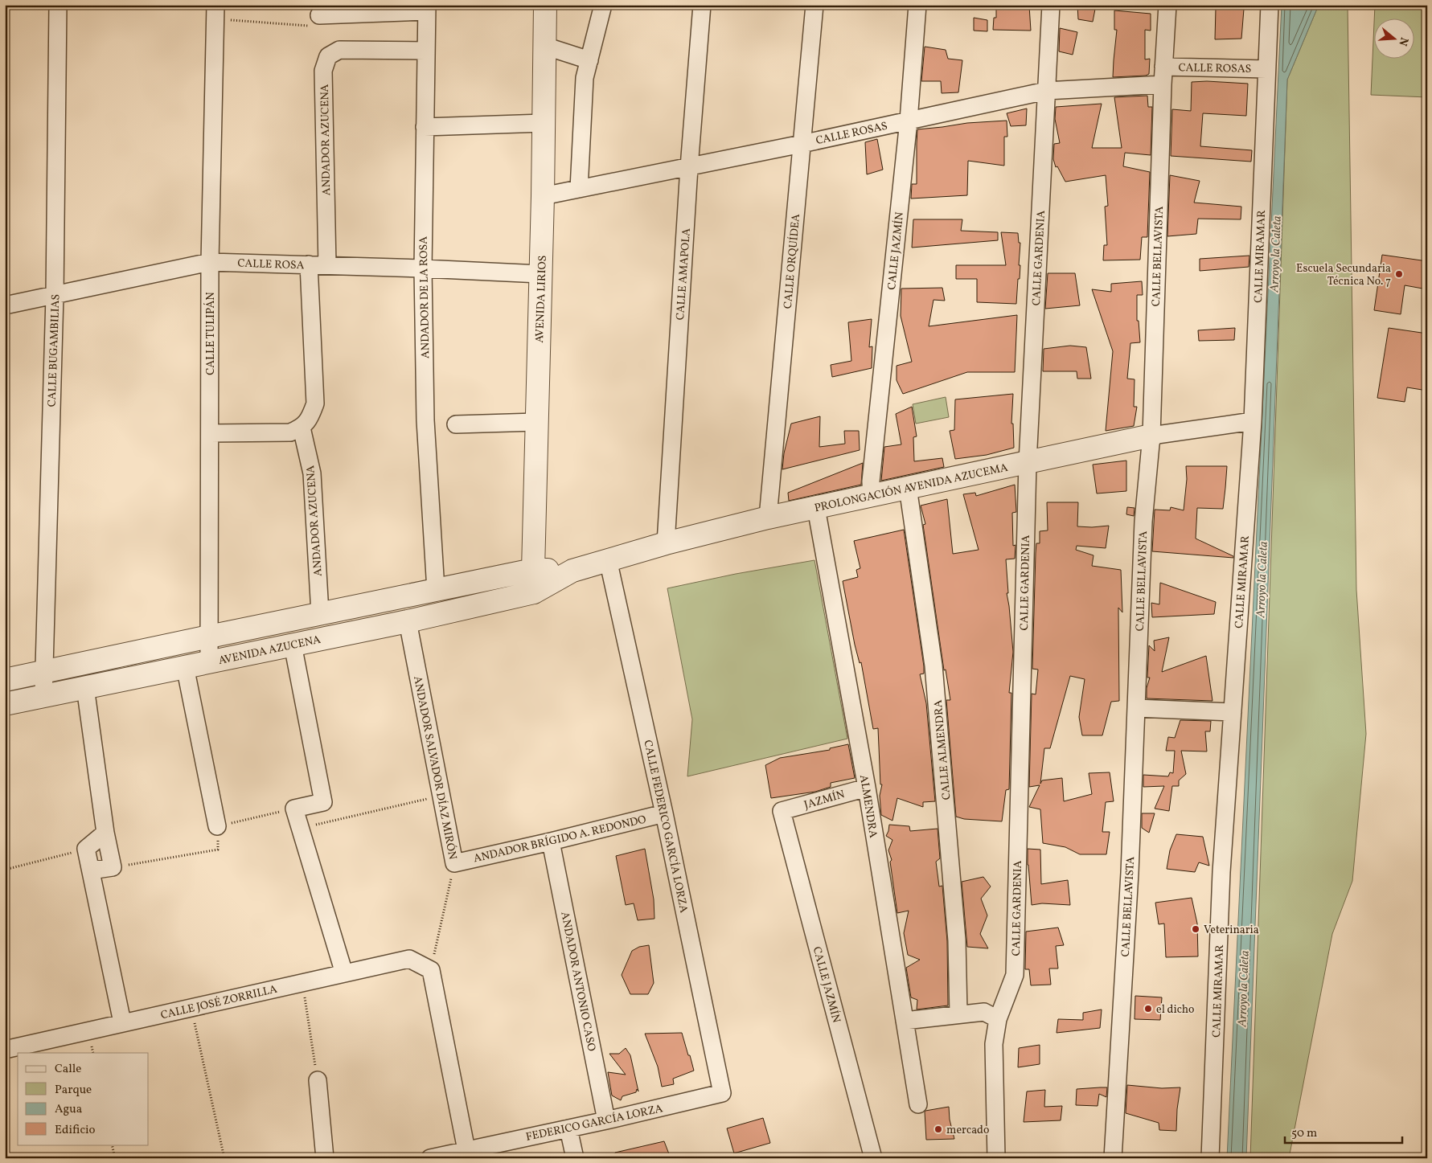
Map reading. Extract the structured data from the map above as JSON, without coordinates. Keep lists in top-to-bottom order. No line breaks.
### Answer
{"streets":{"street":["CALLE ROSAS","ANDADOR AZUCENA","CALLE JAZMÍN","CALLE BELLAVISTA","CALLE MIRAMAR","CALLE GARDENIA","CALLE ORQUÍDEA","CALLE ROSA","CALLE AMAPOLA","ANDADOR DE LA ROSA","AVENIDA LIRIOS","CALLE TULIPÁN","CALLE BUGAMBILIAS","PROLONGACIÓN AVENIDA AZUCEMA","AVENIDA AZUCENA","CALLE ALMENDRA","ANDADOR SALVADOR DÍAZ MIRÓN","JAZMÍN","ALMENDRA","CALLE FEDERICO GARCÍA LORZA","ANDADOR BRÍGIDO A. REDONDO","ANDADOR ANTONIO CASO","CALLE JOSÉ ZORRILLA","FEDERICO GARCÍA LORZA"]},"crossings":[["CALLE ROSAS","CALLE JAZMÍN"],["CALLE ROSAS","CALLE BELLAVISTA"],["CALLE ROSAS","CALLE MIRAMAR"],["CALLE ROSAS","CALLE GARDENIA"],["CALLE ROSAS","CALLE ORQUÍDEA"],["CALLE ROSAS","CALLE AMAPOLA"],["CALLE ROSAS","AVENIDA LIRIOS"],["ANDADOR AZUCENA","CALLE ROSA"],["ANDADOR AZUCENA","ANDADOR DE LA ROSA"],["CALLE JAZMÍN","PROLONGACIÓN AVENIDA AZUCEMA"],["CALLE JAZMÍN","JAZMÍN"],["CALLE BELLAVISTA","PROLONGACIÓN AVENIDA AZUCEMA"],["CALLE MIRAMAR","PROLONGACIÓN AVENIDA AZUCEMA"],["CALLE GARDENIA","PROLONGACIÓN AVENIDA AZUCEMA"],["CALLE ORQUÍDEA","PROLONGACIÓN AVENIDA AZUCEMA"],["CALLE ROSA","ANDADOR DE LA ROSA"],["CALLE ROSA","AVENIDA LIRIOS"],["CALLE ROSA","CALLE TULIPÁN"],["CALLE ROSA","CALLE BUGAMBILIAS"],["CALLE AMAPOLA","PROLONGACIÓN AVENIDA AZUCEMA"],["AVENIDA LIRIOS","PROLONGACIÓN AVENIDA AZUCEMA"],["AVENIDA LIRIOS","AVENIDA AZUCENA"],["CALLE TULIPÁN","AVENIDA AZUCENA"],["CALLE BUGAMBILIAS","AVENIDA AZUCENA"],["PROLONGACIÓN AVENIDA AZUCEMA","AVENIDA AZUCENA"],["PROLONGACIÓN AVENIDA AZUCEMA","CALLE ALMENDRA"],["PROLONGACIÓN AVENIDA AZUCEMA","ALMENDRA"],["PROLONGACIÓN AVENIDA AZUCEMA","CALLE FEDERICO GARCÍA LORZA"],["AVENIDA AZUCENA","ANDADOR SALVADOR DÍAZ MIRÓN"],["ANDADOR SALVADOR DÍAZ MIRÓN","ANDADOR BRÍGIDO A. REDONDO"],["ANDADOR SALVADOR DÍAZ MIRÓN","CALLE JOSÉ ZORRILLA"],["JAZMÍN","ALMENDRA"],["CALLE FEDERICO GARCÍA LORZA","ANDADOR BRÍGIDO A. REDONDO"],["CALLE FEDERICO GARCÍA LORZA","FEDERICO GARCÍA LORZA"],["ANDADOR BRÍGIDO A. REDONDO","ANDADOR ANTONIO CASO"],["ANDADOR ANTONIO CASO","FEDERICO GARCÍA LORZA"]],"water":["Arroyo la Caleta"],"places":["Escuela Secundaria Técnica No. 7","Veterinaria","el dicho","mercado"],"legend":["Calle","Parque","Agua","Edificio"],"scale_bar":"50 m","north":"right"}
